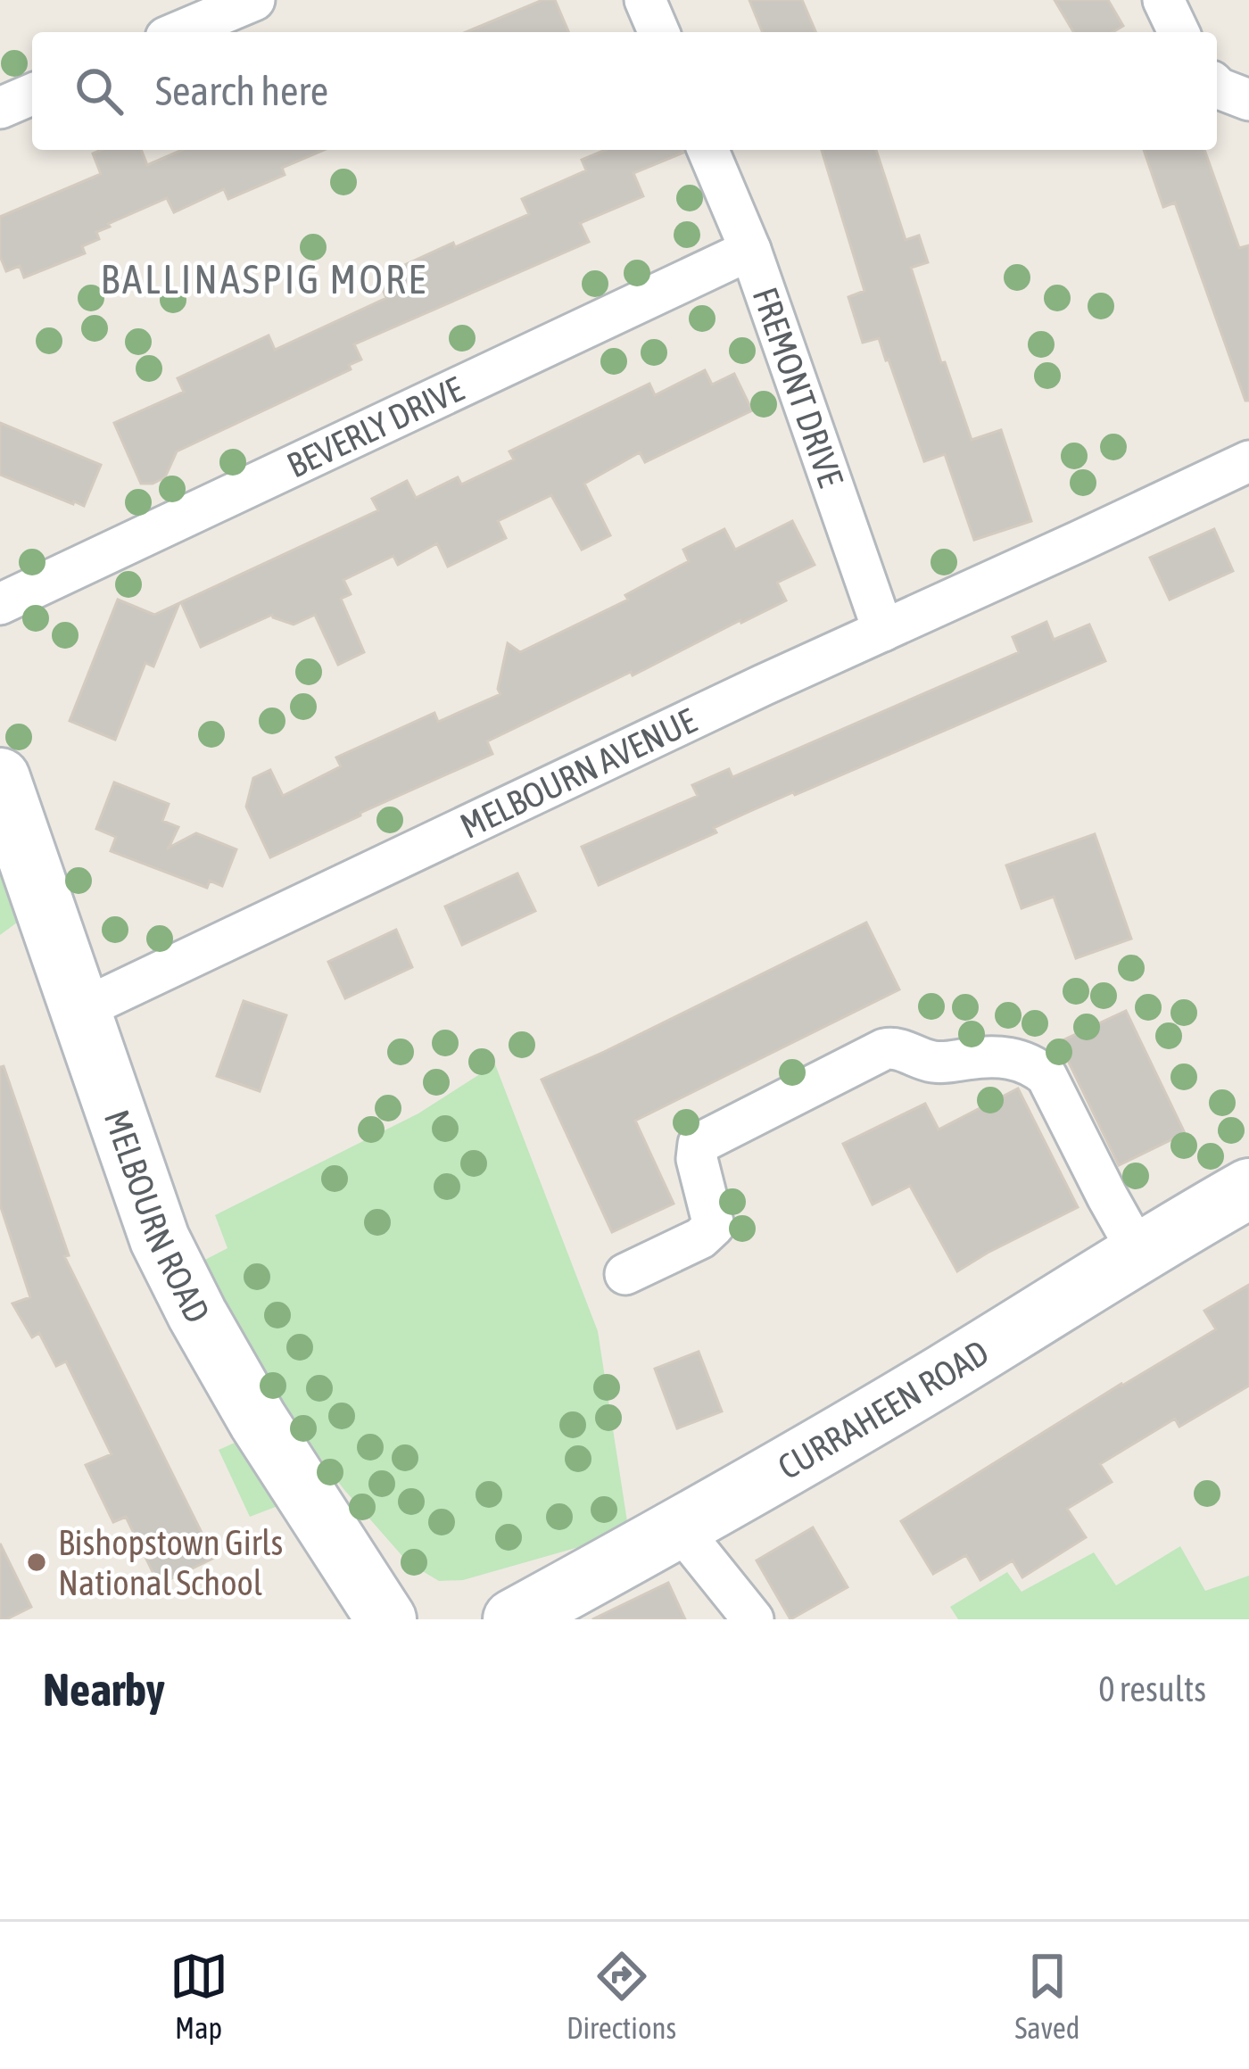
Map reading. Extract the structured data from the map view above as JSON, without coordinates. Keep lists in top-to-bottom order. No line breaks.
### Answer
{"streets":{"street":["FREMONT DRIVE","BEVERLY DRIVE","MELBOURN AVENUE","MELBOURN ROAD","CURRAHEEN ROAD"]},"crossings":[["FREMONT DRIVE","BEVERLY DRIVE"],["FREMONT DRIVE","MELBOURN AVENUE"],["MELBOURN AVENUE","MELBOURN ROAD"]],"districts":["BALLINASPIG MORE"],"places":["Bishopstown Girls National School"],"page":{"search":"Search here","heading":["Nearby","0 results"],"nav":["Map","Directions","Saved"]}}
